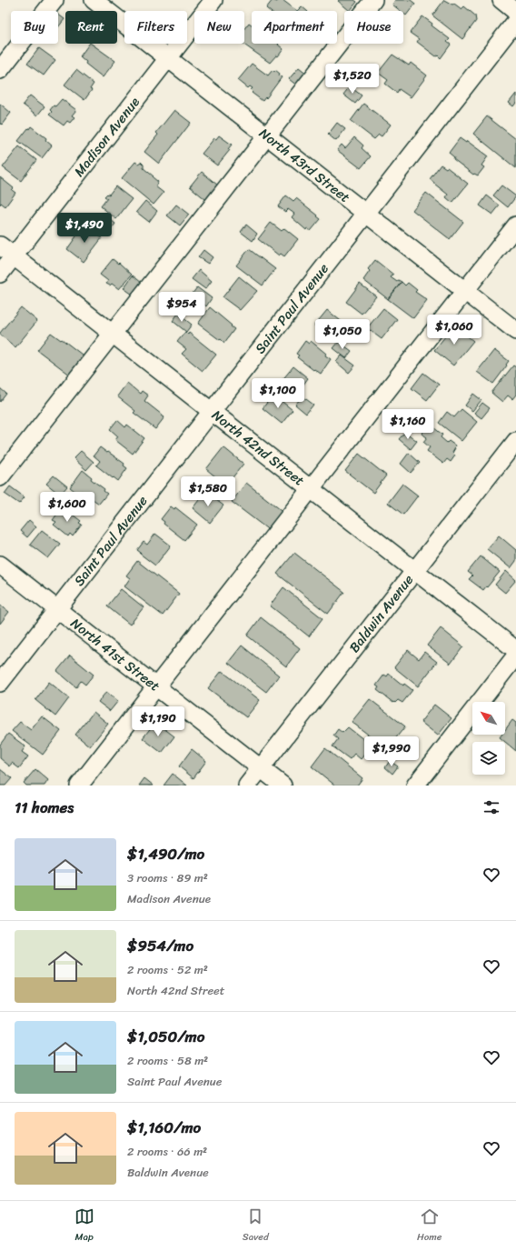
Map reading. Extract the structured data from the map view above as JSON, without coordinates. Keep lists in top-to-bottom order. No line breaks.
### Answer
{"streets":{"street":["Madison Avenue","North 43rd Street","Saint Paul Avenue","North 42nd Street","Baldwin Avenue","North 41st Street"]},"crossings":[["Madison Avenue","North 43rd Street"],["Madison Avenue","North 42nd Street"],["North 43rd Street","Saint Paul Avenue"],["Saint Paul Avenue","North 42nd Street"],["Saint Paul Avenue","North 41st Street"],["North 42nd Street","Baldwin Avenue"],["Baldwin Avenue","North 41st Street"]],"north":"top left","page":{"chip":["Buy","Rent","Filters","New","Apartment","House"],"price":["$1,520","$1,490","$954","$1,060","$1,050","$1,100","$1,160","$1,580","$1,600","$1,190","$1,990"],"heading":"11 homes","list":[{"name":"$1,490/mo","note":"3 rooms · 89 m² · Madison Avenue"},{"name":"$954/mo","note":"2 rooms · 52 m² · North 42nd Street"},{"name":"$1,050/mo","note":"2 rooms · 58 m² · Saint Paul Avenue"},{"name":"$1,160/mo","note":"2 rooms · 66 m² · Baldwin Avenue"}],"tabs":["Map","Saved","Home"]}}
